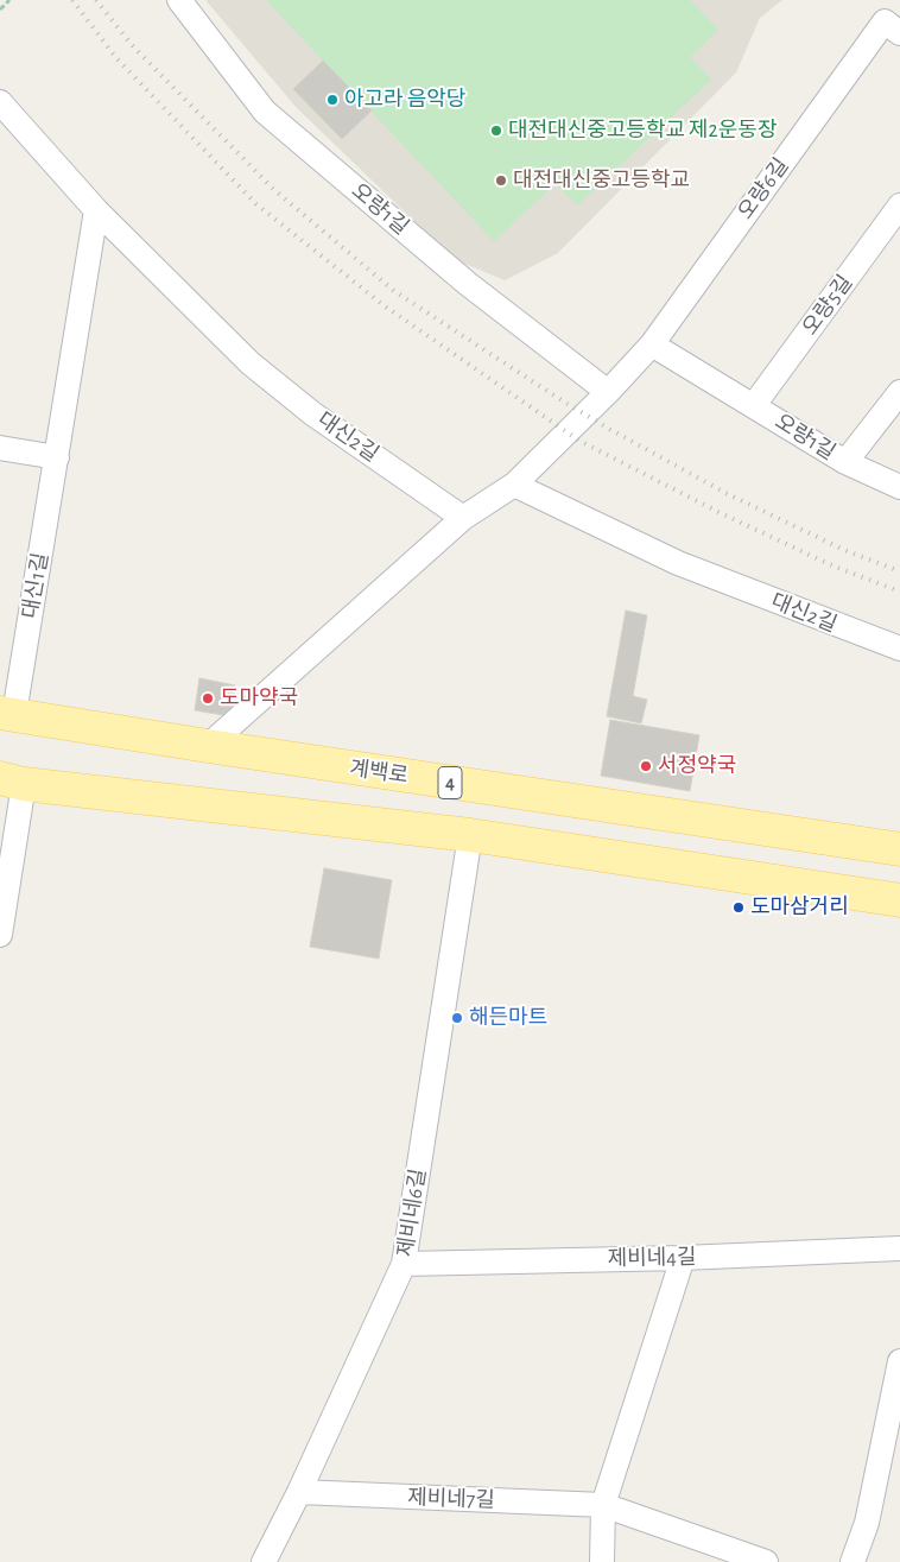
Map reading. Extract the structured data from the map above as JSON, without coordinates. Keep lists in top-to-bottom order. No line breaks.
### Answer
{"streets":{"main road":["계백로","4"],"street":["오량6길","오량1길","오량5길","대신2길","대신1길","제비네6길","제비네4길","제비네7길"]},"crossings":[["오량6길","오량1길"],["오량1길","오량5길"],["대신2길","대신1길"],["대신1길","계백로"],["제비네6길","제비네4길"],["제비네6길","제비네7길"]],"places":["아고라 음악당","대전대신중고등학교 제2운동장","대전대신중고등학교","도마약국","서정약국","도마삼거리","해든마트"]}
